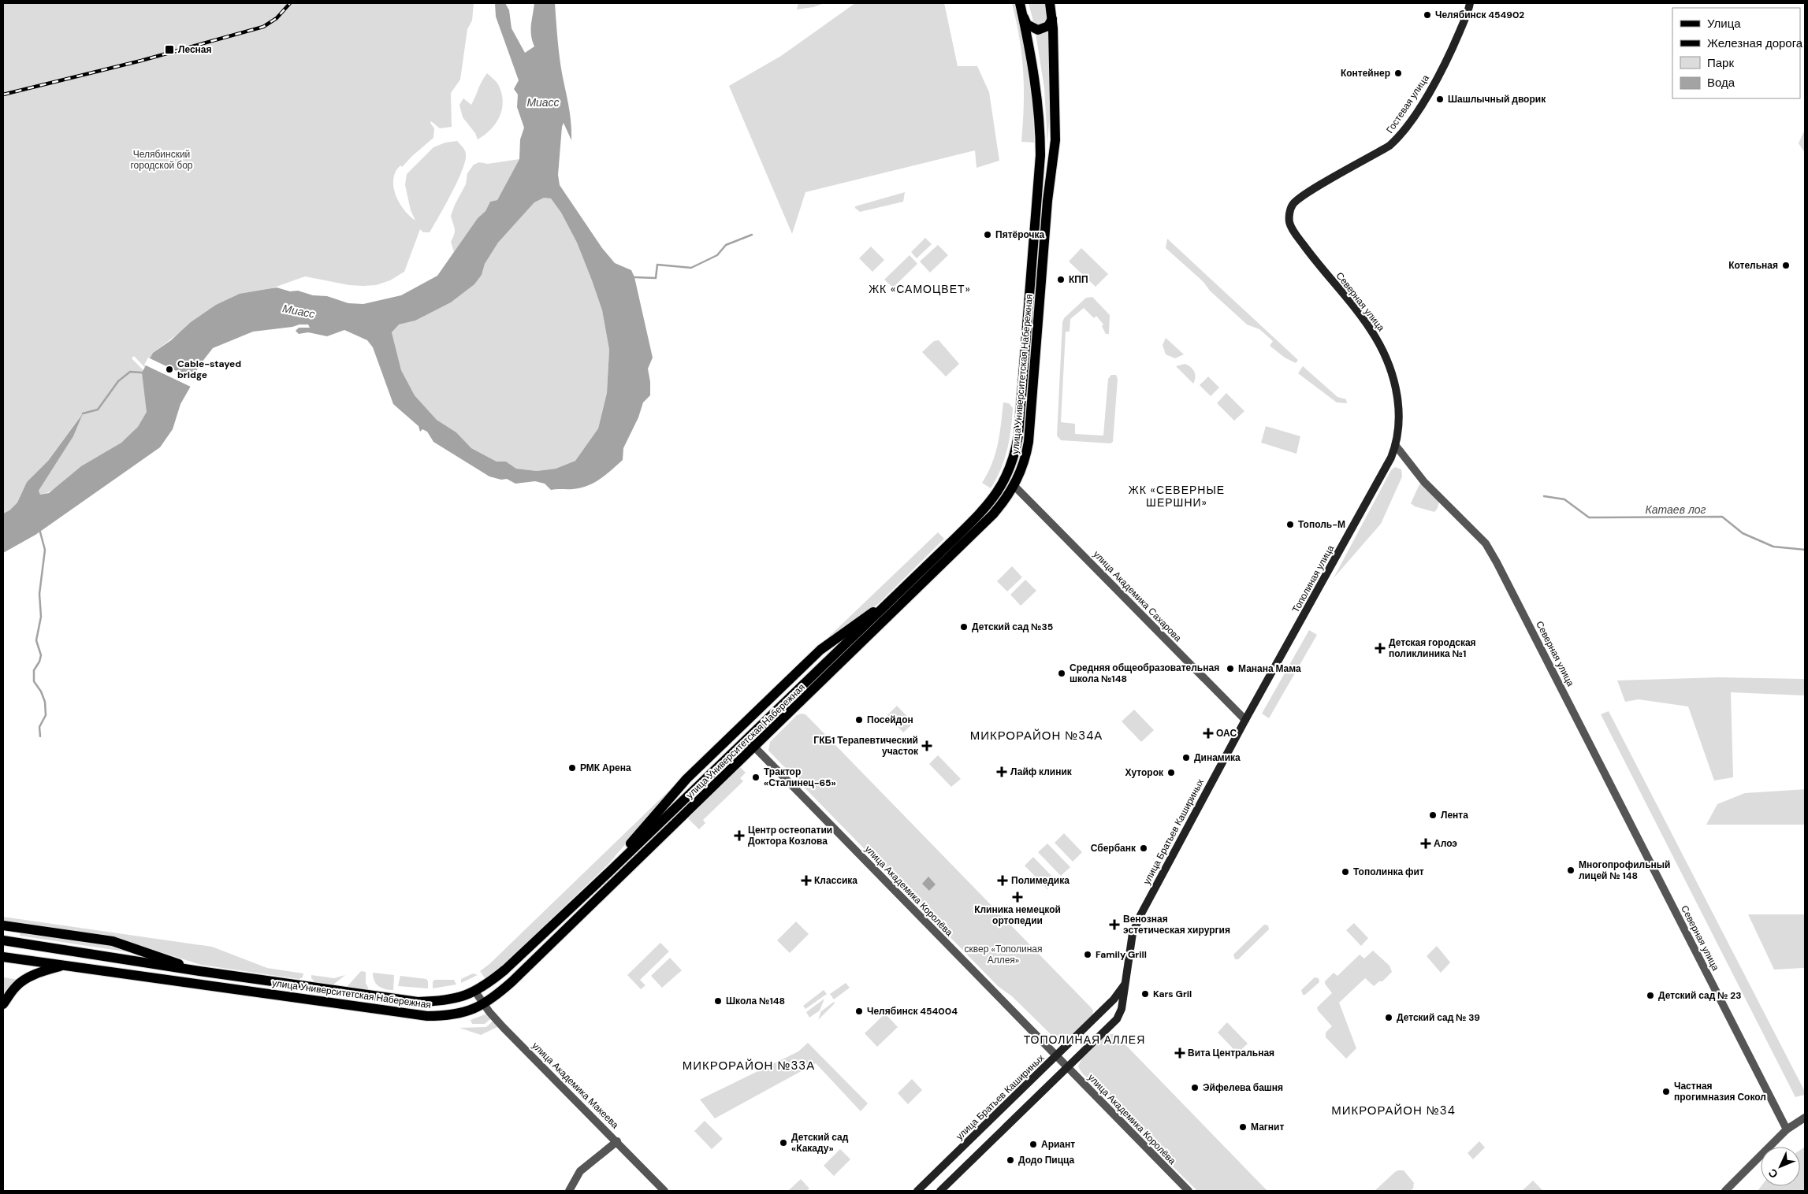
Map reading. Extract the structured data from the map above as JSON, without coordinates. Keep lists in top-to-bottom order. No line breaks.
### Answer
{"streets":{"main road":["Гостевая улица","Северная улица","улица Университетская Набережная","Тополиная улица","улица Братьев Кашириных"],"street":["улица Академика Сахарова","улица Академика Королёва","улица Академика Макеева"]},"crossings":[["Гостевая улица","Северная улица"],["Северная улица","Тополиная улица"],["улица Университетская Набережная","улица Академика Сахарова"],["улица Университетская Набережная","улица Академика Королёва"],["улица Университетская Набережная","улица Академика Макеева"],["Тополиная улица","улица Академика Сахарова"],["Тополиная улица","улица Братьев Кашириных"],["улица Академика Сахарова","улица Братьев Кашириных"],["улица Братьев Кашириных","улица Академика Королёва"]],"districts":["ЖК «САМОЦВЕТ»","ЖК «СЕВЕРНЫЕ ШЕРШНИ»","МИКРОРАЙОН №34А","ТОПОЛИНАЯ АЛЛЕЯ","МИКРОРАЙОН №33А","МИКРОРАЙОН №34"],"water":["Миасс","Катаев лог"],"parks":["Челябинский городской бор","сквер «Тополиная Аллея»"],"places":{"other":["Челябинск 454902","Контейнер","Шашлычный дворик","Пятёрочка","Котельная","КПП","Cable-stayed bridge","Тополь-М","Детский сад №35","Манана Мама","Средняя общеобразовательная школа №148","Посейдон","Динамика","РМК Арена","Хуторок","Трактор «Сталинец-65»","Лента","Сбербанк","Многопрофильный лицей № 148","Тополинка фит","Family Grill","Kars Gril","Детский сад № 23","Школа №148","Челябинск 454004","Детский сад № 39","Эйфелева башня","Частная прогимназия Сокол","Магнит","Детский сад «Какаду»","Ариант","Додо Пицца"],"transit":["Лесная"],"health":["Детская городская поликлиника №1","ОАС","ГКБ1 Терапевтический участок","Лайф клиник","Центр остеопатии Доктора Козлова","Алоэ","Классика","Полимедика","Клиника немецкой ортопедии","Венозная эстетическая хирургия","Вита Центральная"]},"legend":["Улица","Железная дорога","Парк","Вода"],"north":"bottom left"}
